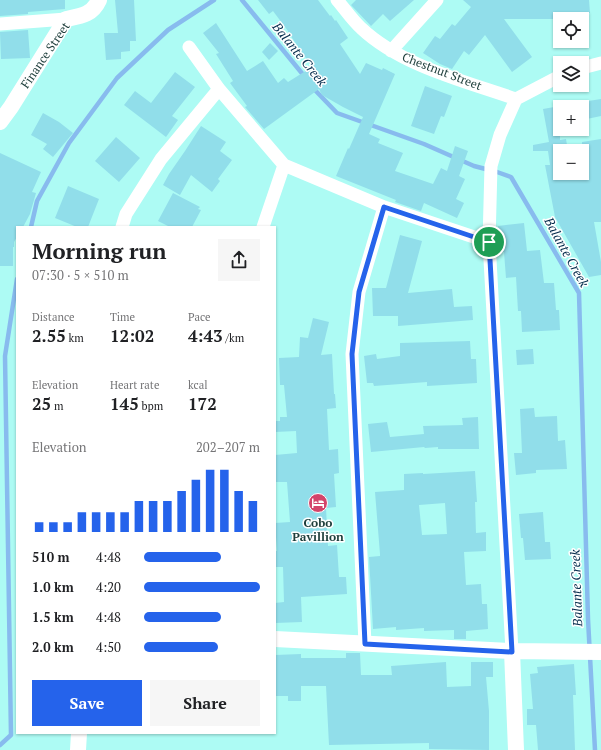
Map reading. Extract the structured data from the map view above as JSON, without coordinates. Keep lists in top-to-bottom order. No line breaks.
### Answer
{"streets":{"street":["Finance Street","Chestnut Street"]},"water":["Balante Creek"],"places":{"hotel":["Cobo Pavillion"]},"page":{"map_buttons":["+","−"],"heading":["Morning run","07:30 · 5 × 510 m"],"stats":[["Distance","2.55 km"],["Time","12:02"],["Pace","4:43 /km"],["Elevation","25 m"],["Heart rate","145 bpm"],["kcal","172"]],"chart":["Elevation","202–207 m"],"list":[{"name":"510 m","note":"4:48"},{"name":"1.0 km","note":"4:20"},{"name":"1.5 km","note":"4:48"},{"name":"2.0 km","note":"4:50"}],"buttons":["Save","Share"]}}
